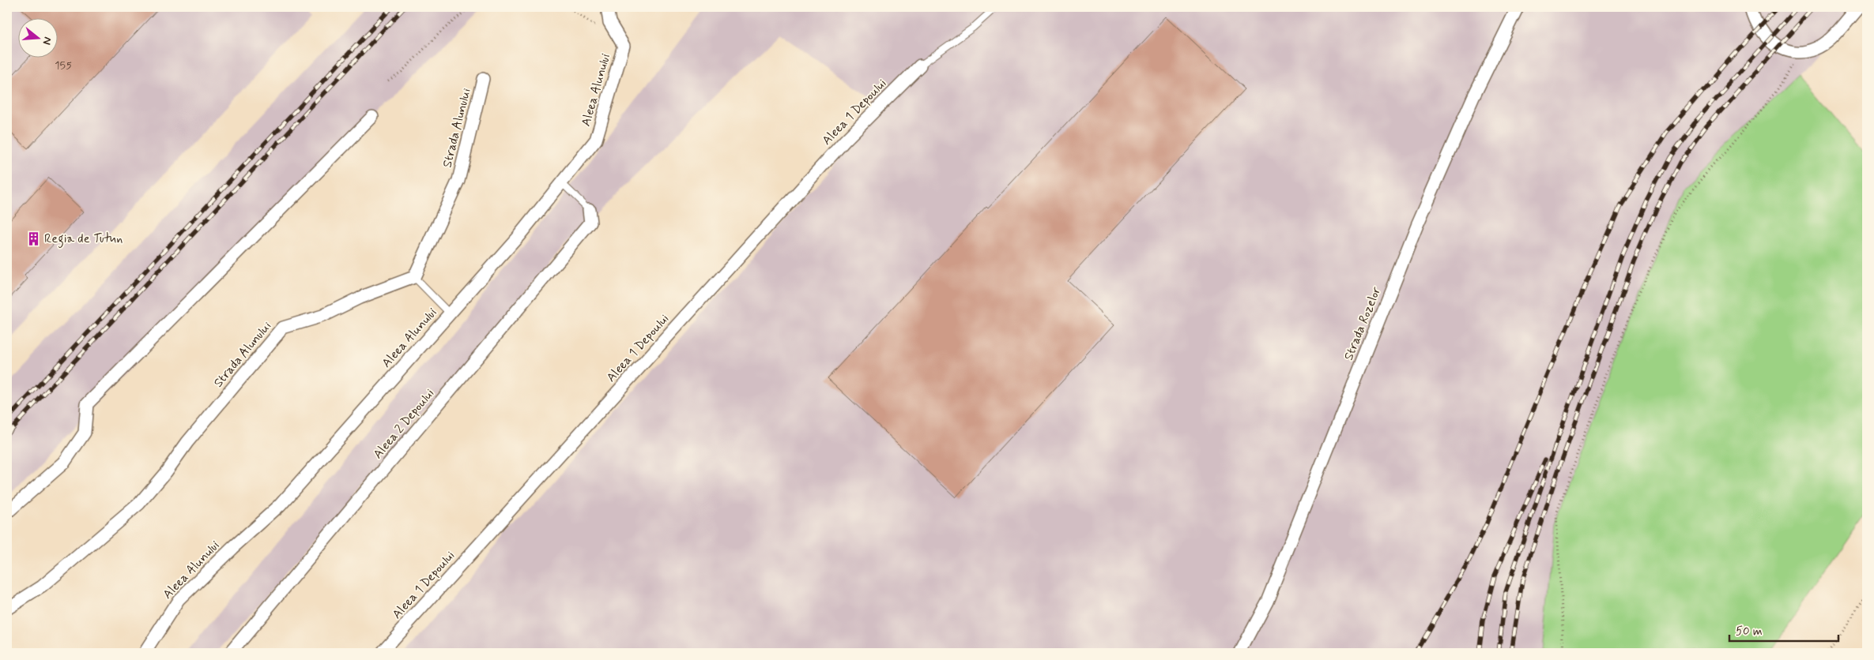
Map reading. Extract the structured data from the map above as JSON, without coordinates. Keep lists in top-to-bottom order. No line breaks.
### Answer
{"streets":{"street":["Aleea Alunului","Aleea 1 Depoului","Strada Alunului","Strada Rozelor","Aleea 2 Depoului"]},"places":{"building":["Regia de Tutun"]},"house_numbers":["155"],"scale_bar":"50 m","north":"right"}
